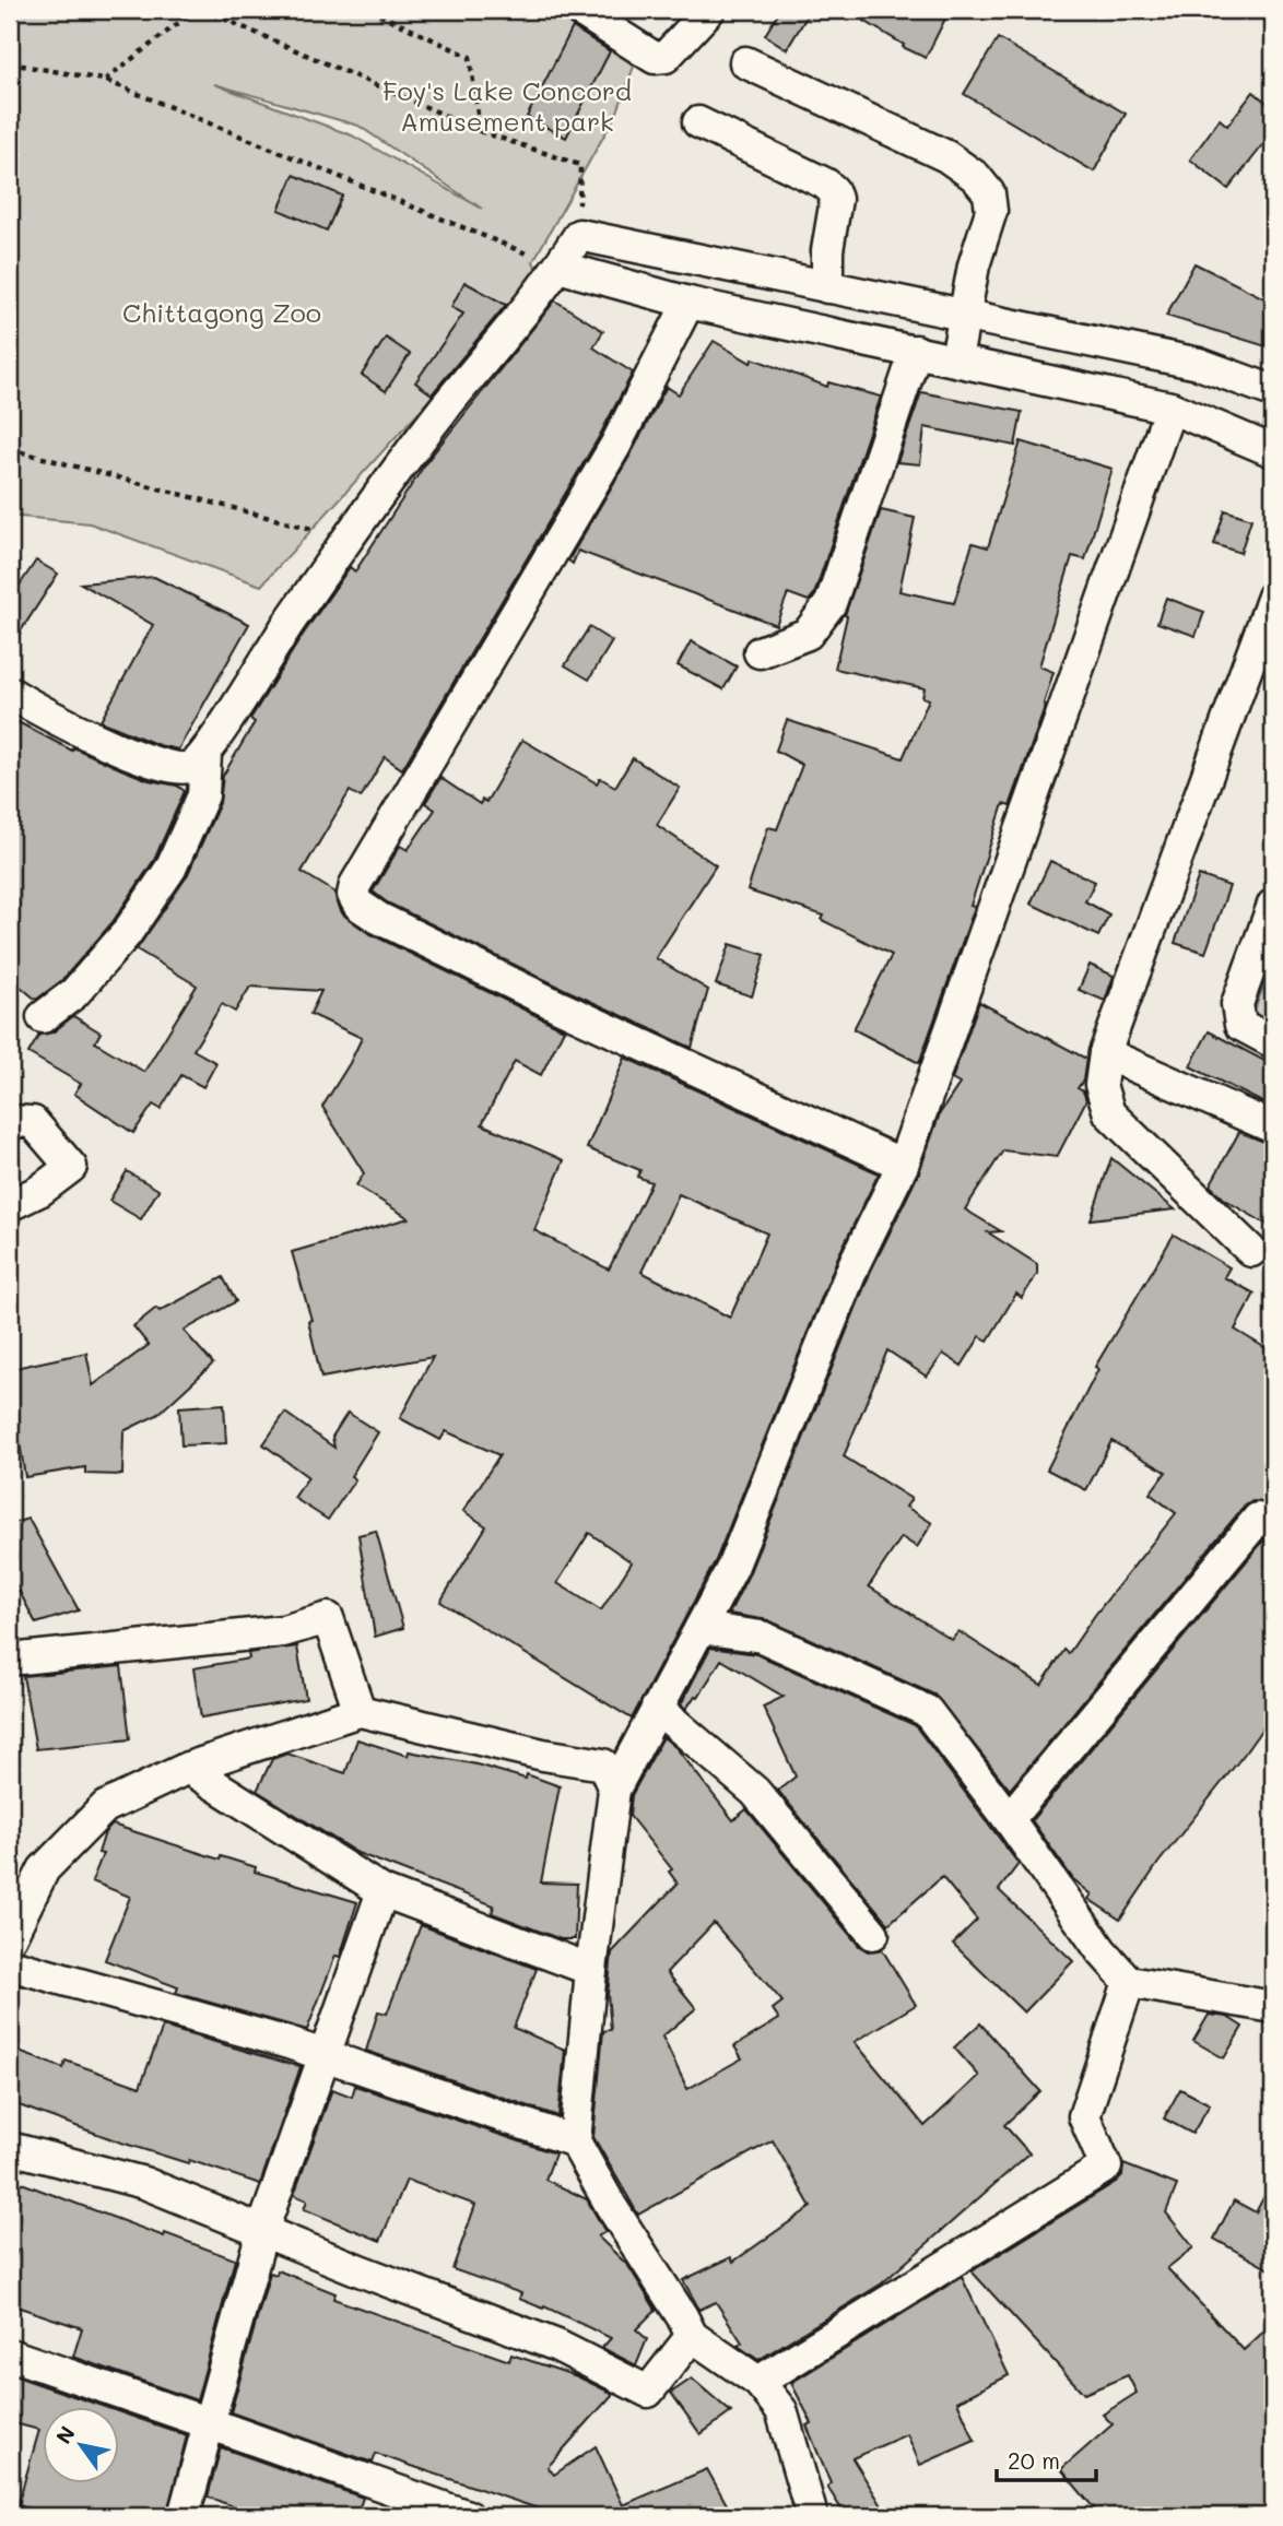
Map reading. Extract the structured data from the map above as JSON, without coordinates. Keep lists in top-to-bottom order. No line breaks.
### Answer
{"parks":["Foy's Lake Concord Amusement park","Chittagong Zoo"],"scale_bar":"20 m","north":"top left"}
